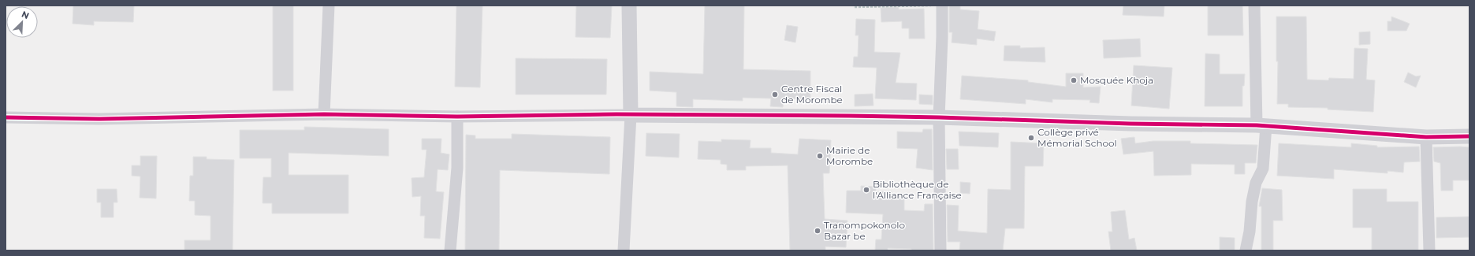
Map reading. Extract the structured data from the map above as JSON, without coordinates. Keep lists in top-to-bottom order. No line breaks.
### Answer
{"places":["Mosquée Khoja","Centre Fiscal de Morombe","Collège privé Mémorial School","Mairie de Morombe","Bibliothèque de l'Alliance Française","Tranompokonolo Bazar be"],"north":"top right"}
